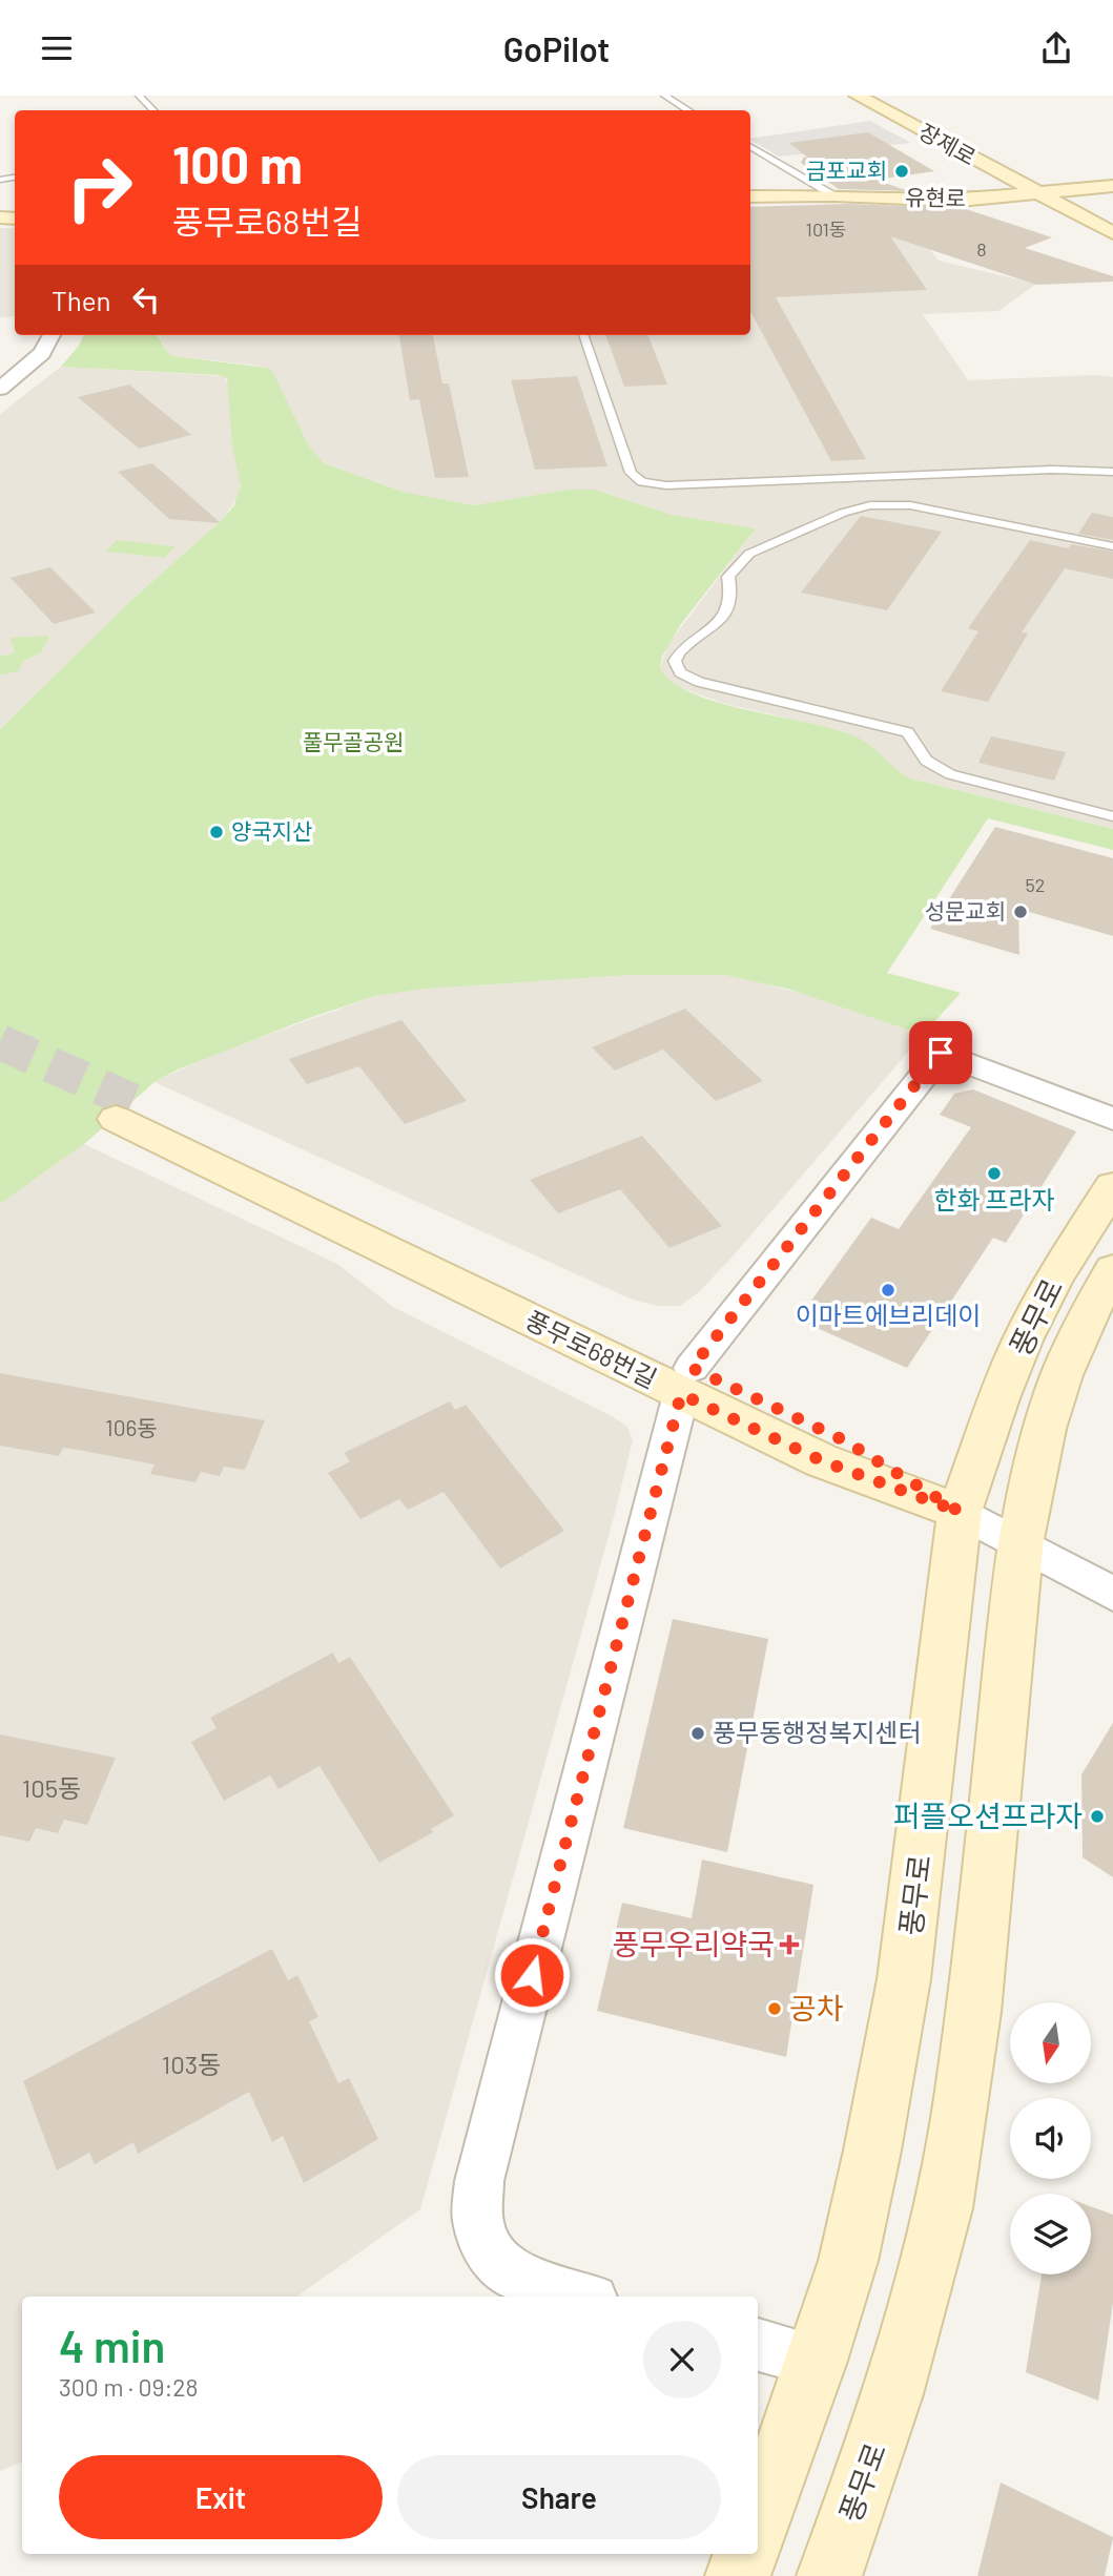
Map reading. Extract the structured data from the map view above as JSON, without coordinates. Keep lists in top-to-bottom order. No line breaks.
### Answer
{"streets":{"street":["장제로","유현로","풍무로","풍무로68번길"]},"crossings":[["장제로","유현로"],["풍무로","풍무로68번길"]],"parks":["풀무골공원"],"places":{"other":["금포교회","양국지산","성문교회","한화 프라자","이마트에브리데이","풍무동행정복지센터","퍼플오션프라자","공차"],"health":["풍무우리약국"]},"house_numbers":["101동","8","52","106동","105동","103동"],"north":"bottom","page":{"header":"GoPilot","turn":["100 m","풍무로68번길"],"then":"Then","heading":["4 min","300 m · 09:28"],"buttons":["Exit","Share"]}}
